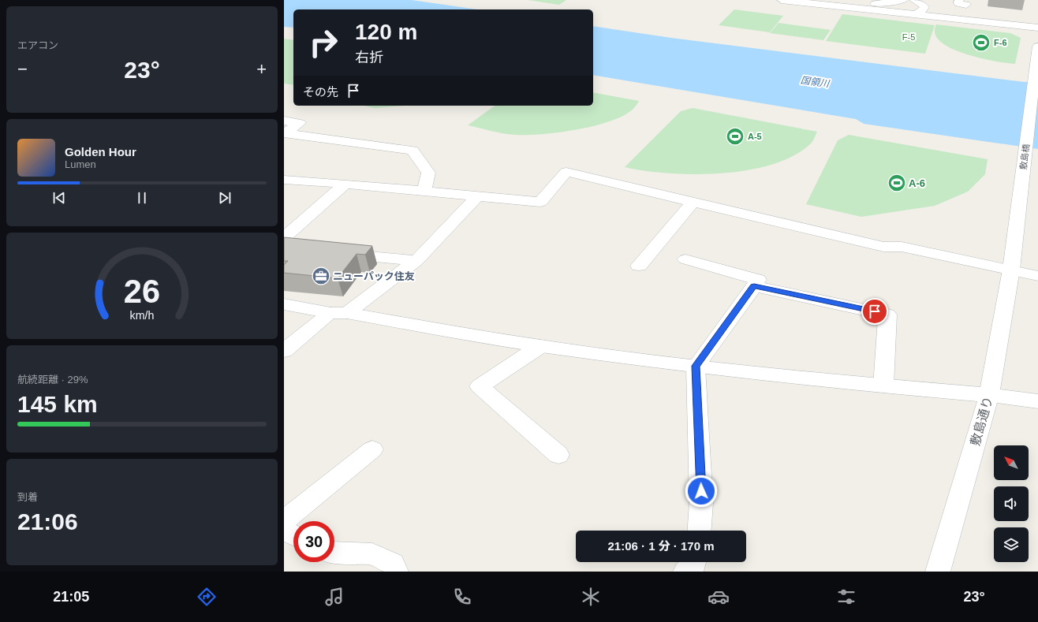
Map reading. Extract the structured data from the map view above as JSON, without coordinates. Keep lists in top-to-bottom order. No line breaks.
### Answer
{"streets":{"street":["敷島橋","敷島通り"]},"crossings":[["敷島橋","敷島通り"]],"water":["国領川"],"parks":["F-5"],"places":{"sports":["F-6","A-5","A-6"],"office":["ニューパック住友"]},"north":"top left","page":{"tile":["エアコン",["航続距離 · 29%","145 km"],["到着","21:06"]],"turn":["120 m","右折"],"heat":["−","23°","+"],"then":"その先","song":["Golden Hour","Lumen"],"limit":"30","trip":"21:06 · 1 分 · 170 m","tabs":["21:05","23°"],"gauge":["26","km/h"]}}
